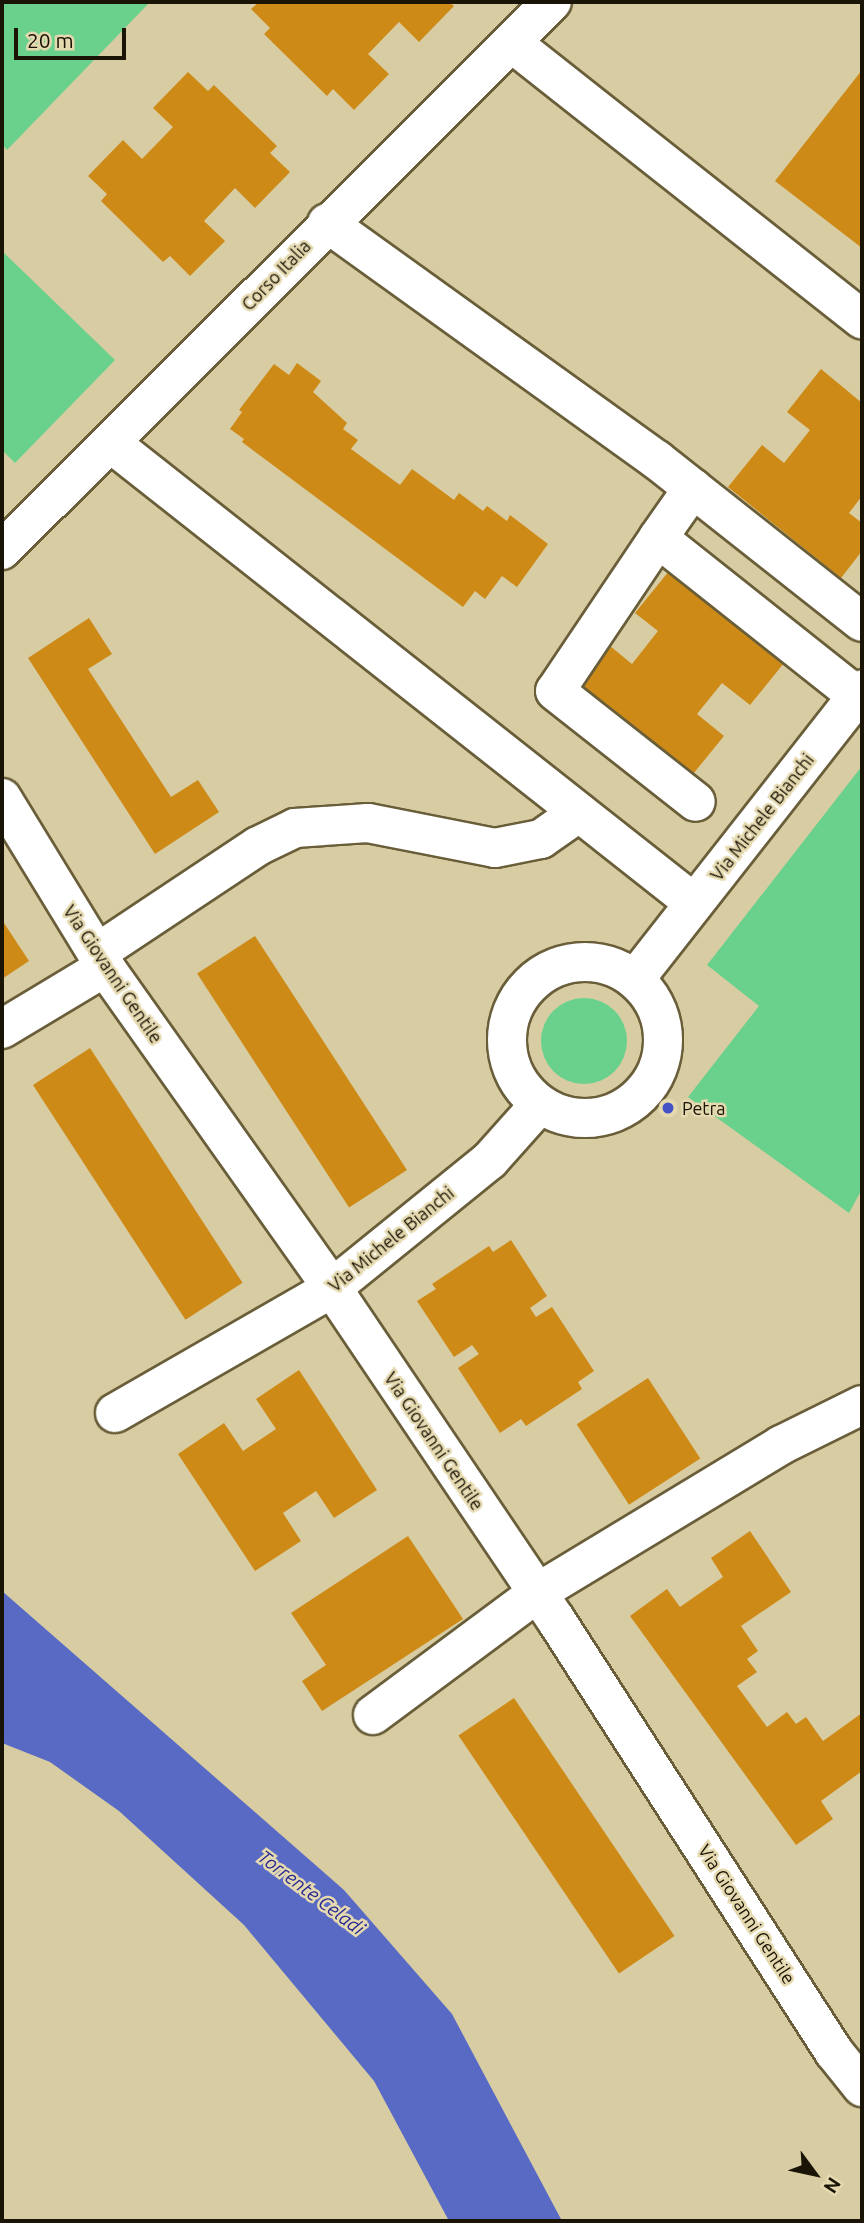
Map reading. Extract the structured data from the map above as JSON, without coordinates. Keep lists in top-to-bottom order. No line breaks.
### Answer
{"streets":{"street":["Corso Italia","Via Michele Bianchi","Via Giovanni Gentile"]},"crossings":[["Via Michele Bianchi","Via Giovanni Gentile"]],"water":["Torrente Celadi"],"places":["Petra"],"scale_bar":"20 m","north":"bottom right"}
